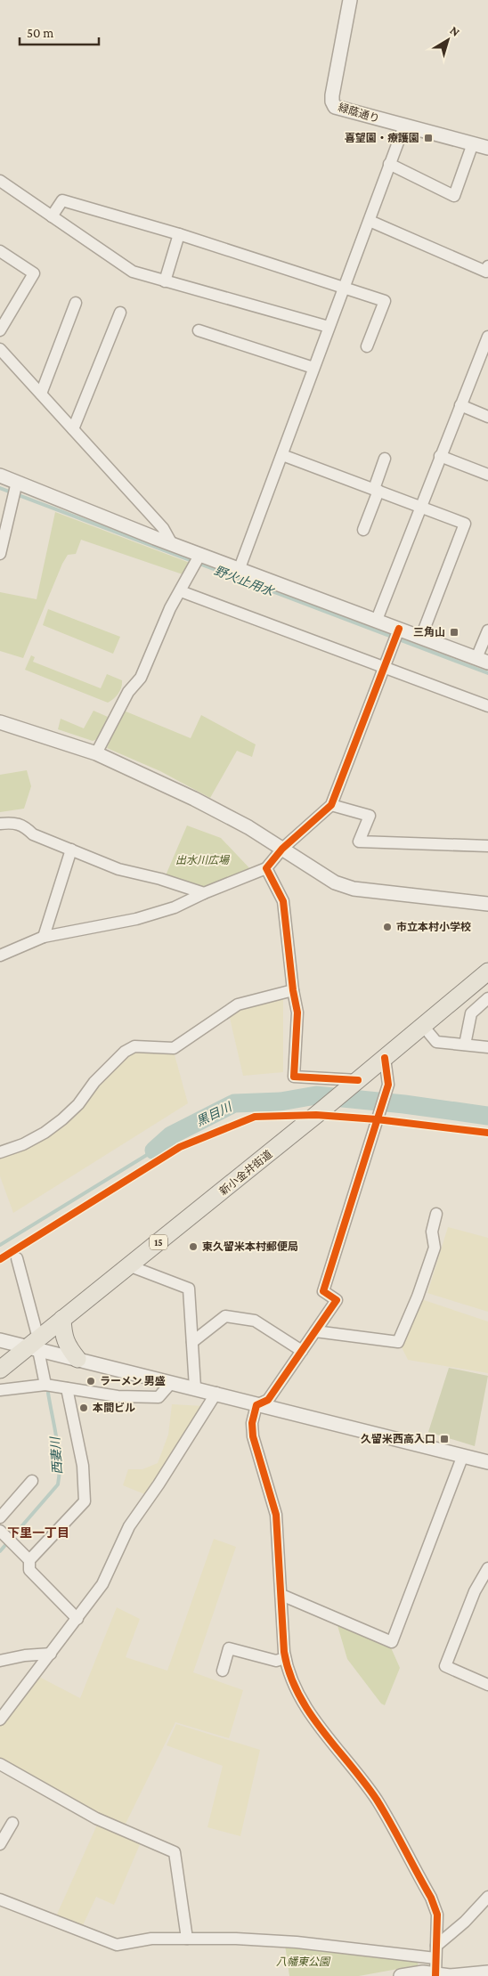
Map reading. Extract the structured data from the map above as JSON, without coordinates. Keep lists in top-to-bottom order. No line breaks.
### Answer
{"streets":{"main road":["新小金井街道","15"],"street":["緑蔭通り"]},"districts":["下里一丁目"],"water":["野火止用水","黒目川","西妻川"],"parks":["出水川広場","八幡東公園"],"places":{"transit":["喜望園・療護園","三角山","久留米西高入口"],"other":["市立本村小学校","東久留米本村郵便局","ラーメン 男盛","本間ビル"]},"scale_bar":"50 m","north":"top right"}
